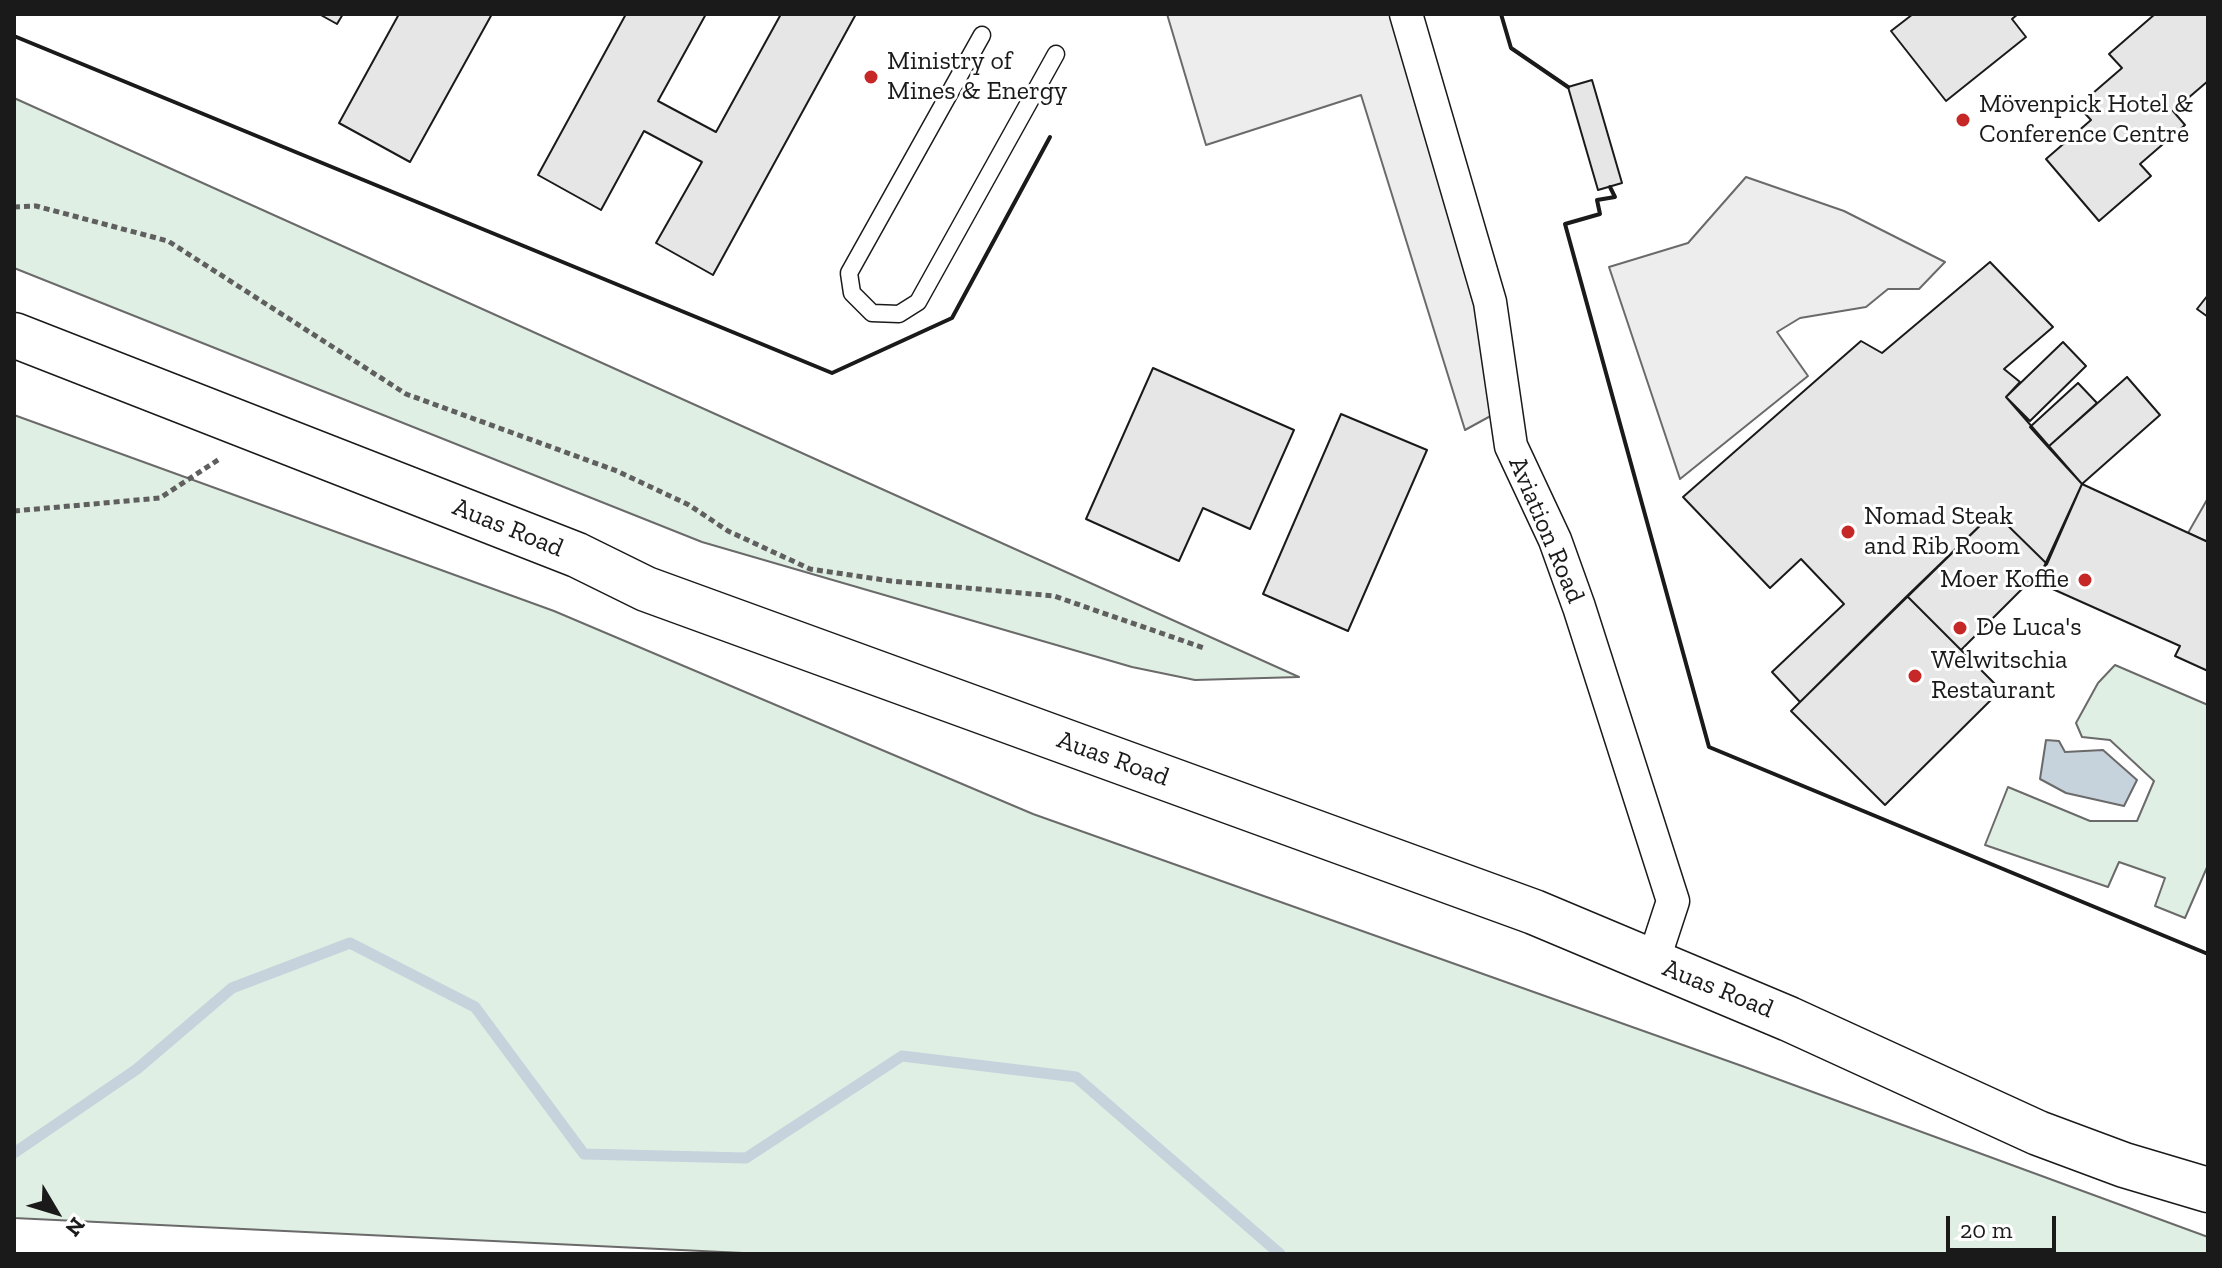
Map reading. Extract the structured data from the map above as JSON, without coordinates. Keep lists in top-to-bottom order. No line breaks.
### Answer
{"streets":{"main road":["Auas Road"],"street":["Aviation Road"]},"crossings":[["Auas Road","Aviation Road"]],"places":["Ministry of Mines & Energy","Mövenpick Hotel & Conference Centre","Nomad Steak and Rib Room","Moer Koffie","De Luca's","Welwitschia Restaurant"],"scale_bar":"20 m","north":"bottom right"}
